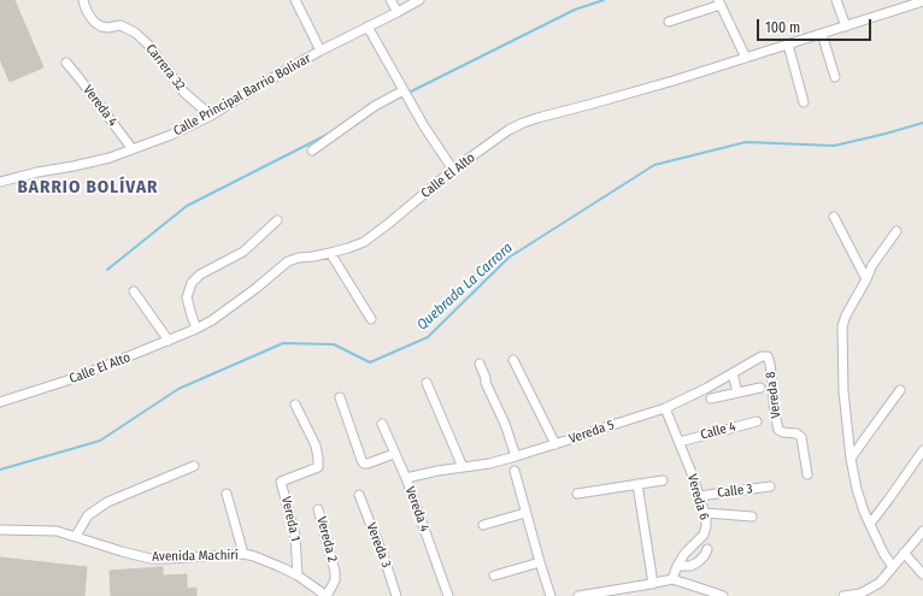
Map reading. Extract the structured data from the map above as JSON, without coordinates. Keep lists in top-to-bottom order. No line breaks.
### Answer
{"streets":{"street":["Carrera 32","Calle Principal Barrio Bolívar","Vereda 4","Calle El Alto","Vereda 8","Calle 4","Vereda 5","Calle 3","Vereda 6","Vereda 1","Vereda 2","Vereda 3","Avenida Machirí"]},"crossings":[["Carrera 32","Calle Principal Barrio Bolívar"],["Calle Principal Barrio Bolívar","Vereda 4"],["Vereda 4","Vereda 5"],["Vereda 8","Vereda 5"],["Calle 4","Vereda 6"],["Vereda 5","Vereda 6"],["Calle 3","Vereda 6"],["Vereda 1","Avenida Machirí"],["Vereda 2","Avenida Machirí"]],"districts":["BARRIO BOLÍVAR"],"water":["Quebrada La Carrora"],"scale_bar":"100 m"}
